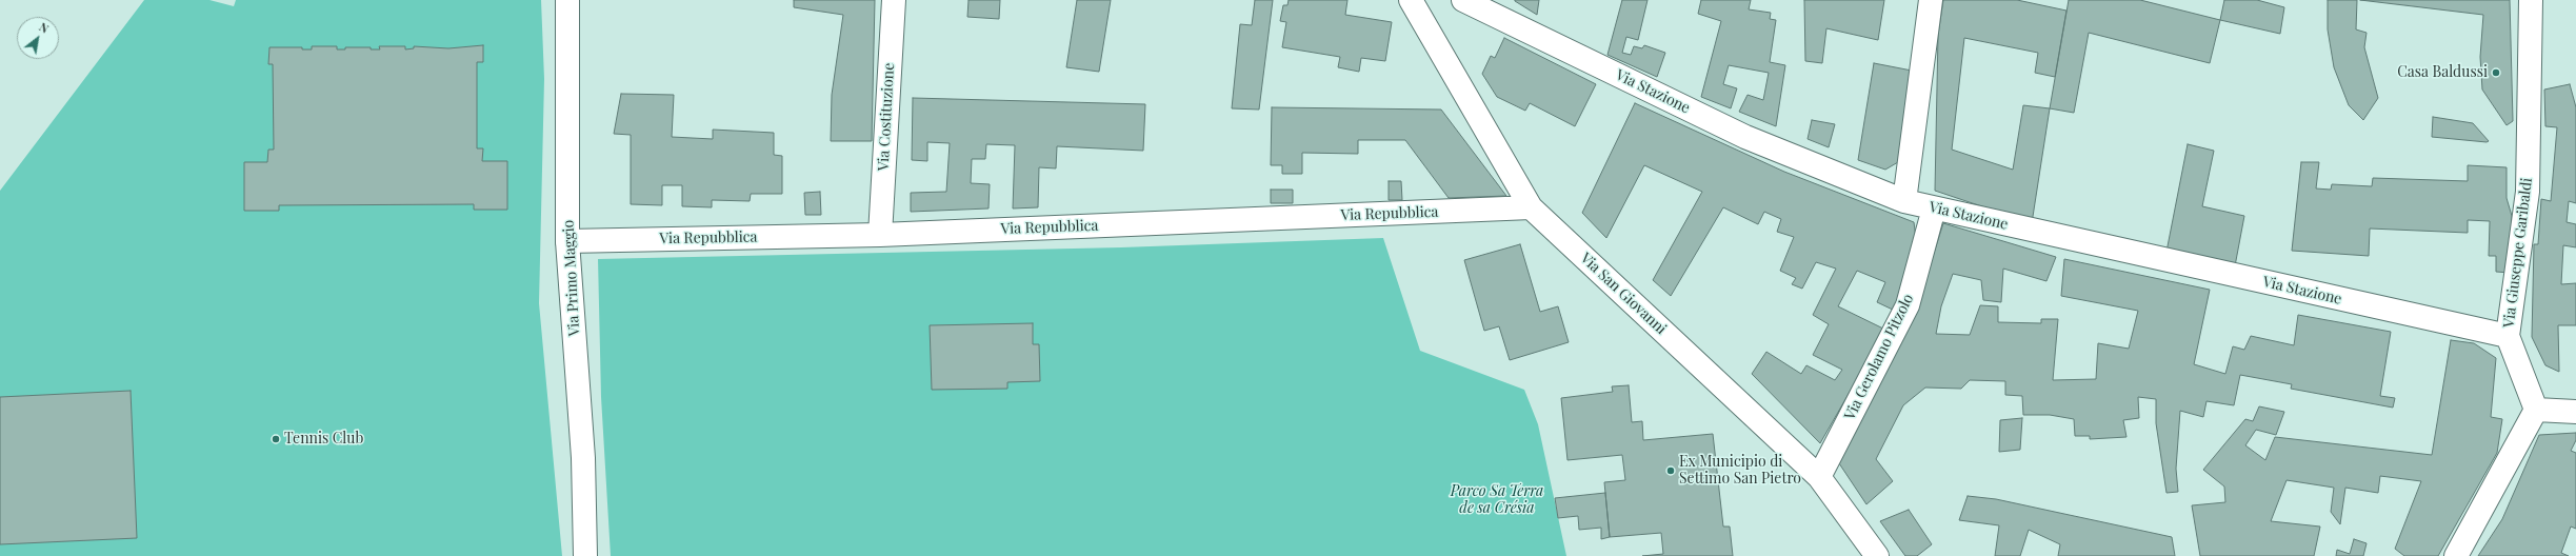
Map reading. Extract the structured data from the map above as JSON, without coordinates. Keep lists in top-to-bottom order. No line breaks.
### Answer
{"streets":{"street":["Via Stazione","Via Costituzione","Via Repubblica","Via Giuseppe Garibaldi","Via Primo Maggio","Via San Giovanni","Via Gerolamo Pitzolo"]},"crossings":[["Via Stazione","Via Giuseppe Garibaldi"],["Via Stazione","Via Gerolamo Pitzolo"],["Via Costituzione","Via Repubblica"],["Via Repubblica","Via Primo Maggio"],["Via Repubblica","Via San Giovanni"],["Via San Giovanni","Via Gerolamo Pitzolo"]],"parks":["Parco Sa Terra de sa Crésia"],"places":["Casa Baldussi","Tennis Club","Ex Municipio di Settimo San Pietro"],"north":"top right"}
